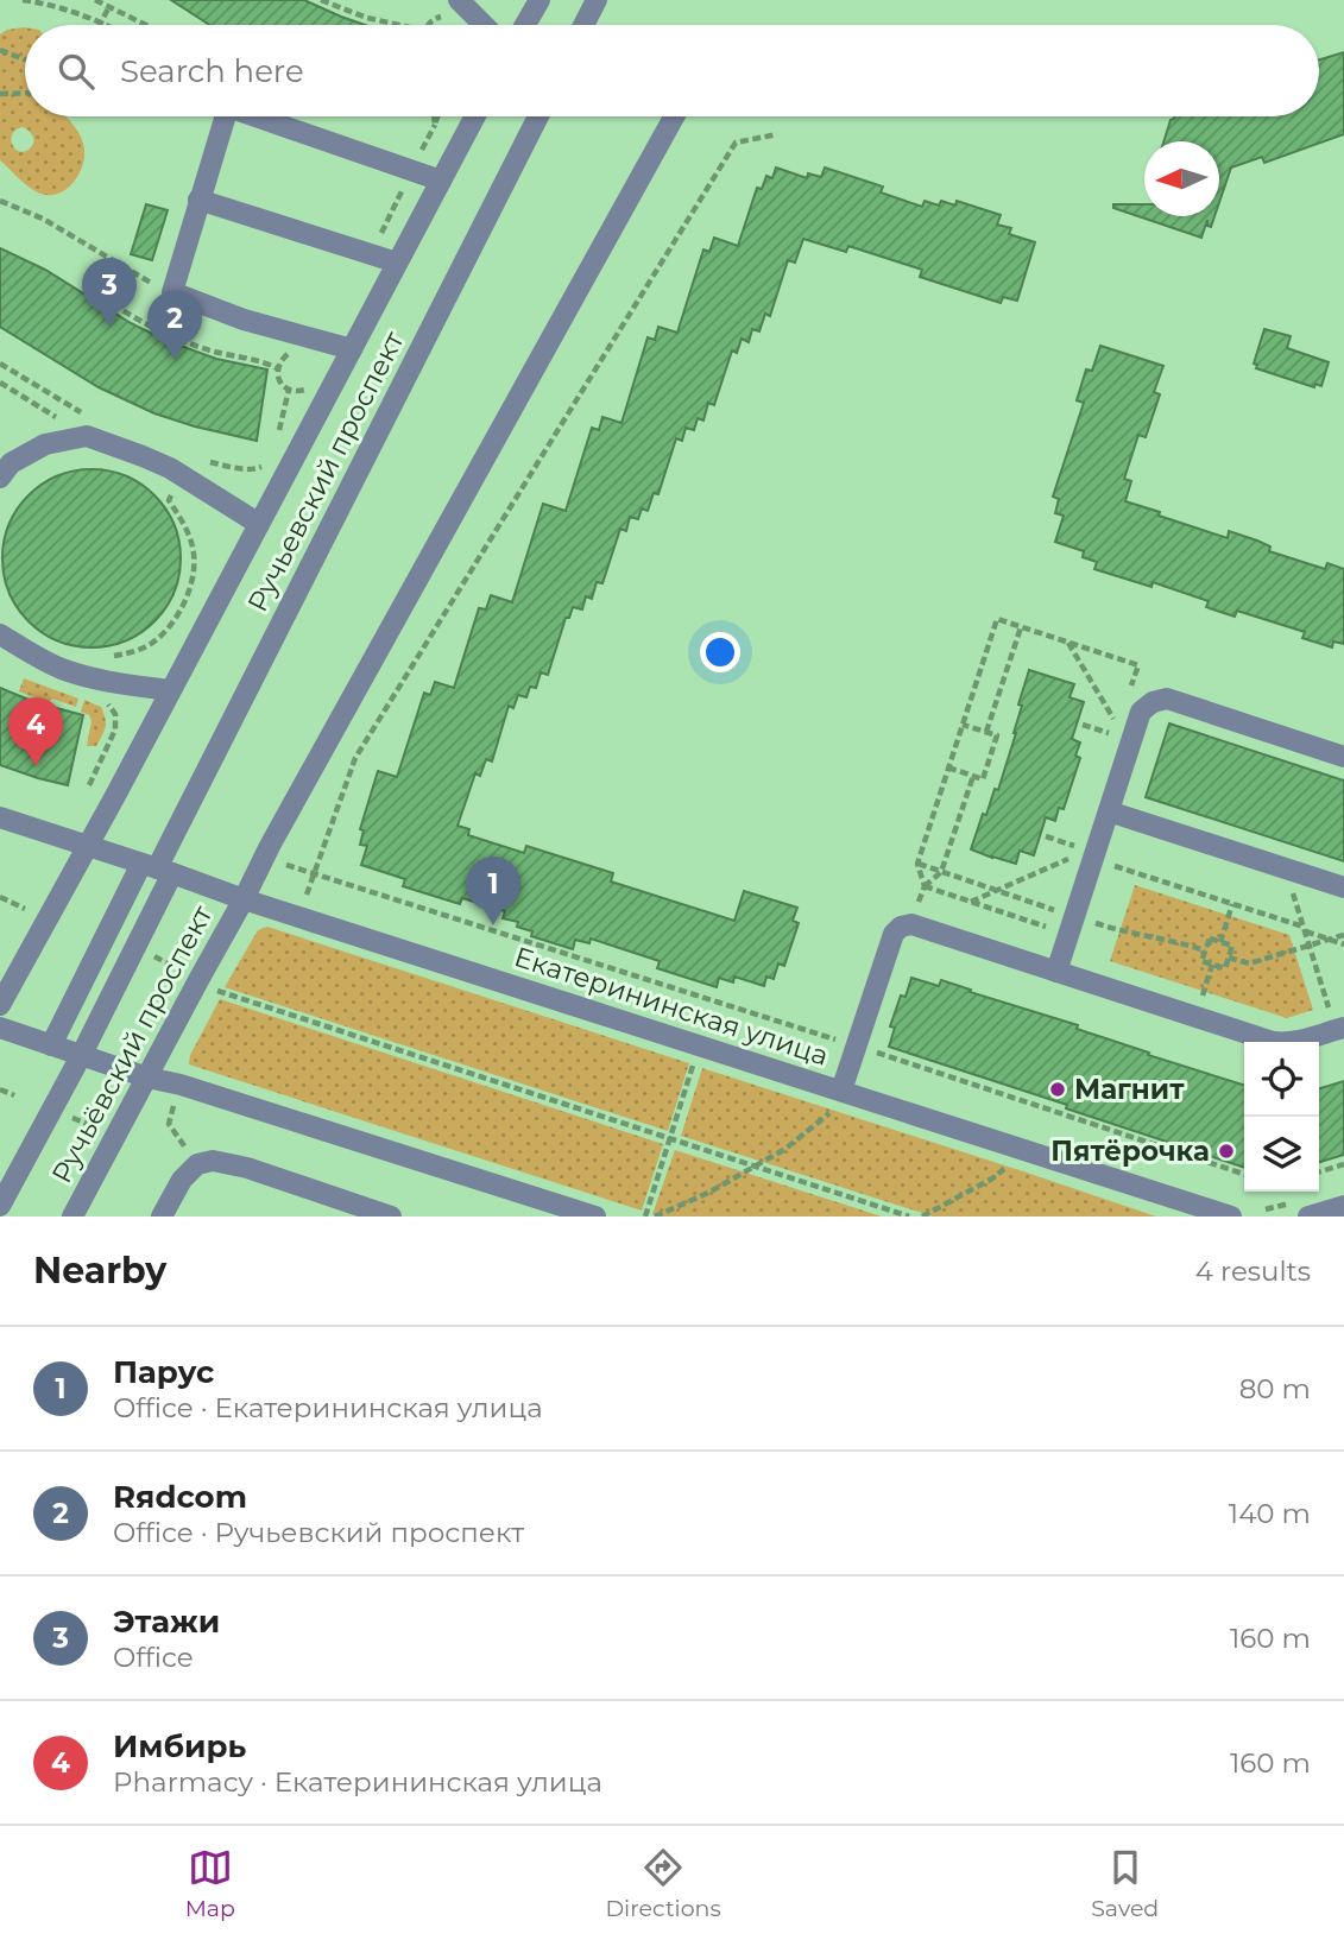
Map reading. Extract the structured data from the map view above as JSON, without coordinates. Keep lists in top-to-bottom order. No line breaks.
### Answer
{"streets":{"street":["Ручьевский проспект","Екатерининская улица","Ручьёвский проспект"]},"crossings":[["Ручьевский проспект","Екатерининская улица"],["Екатерининская улица","Ручьёвский проспект"]],"places":["Магнит","Пятёрочка"],"north":"left","page":{"search":"Search here","pins":["3","2","4","1"],"heading":["Nearby","4 results"],"list":[{"mark":"1","name":"Парус","note":"Office · Екатерининская улица","value":"80 m"},{"mark":"2","name":"Rяdcom","note":"Office · Ручьевский проспект","value":"140 m"},{"mark":"3","name":"Этажи","note":"Office","value":"160 m"},{"mark":"4","name":"Имбирь","note":"Pharmacy · Екатерининская улица","value":"160 m"}],"nav":["Map","Directions","Saved"]}}
